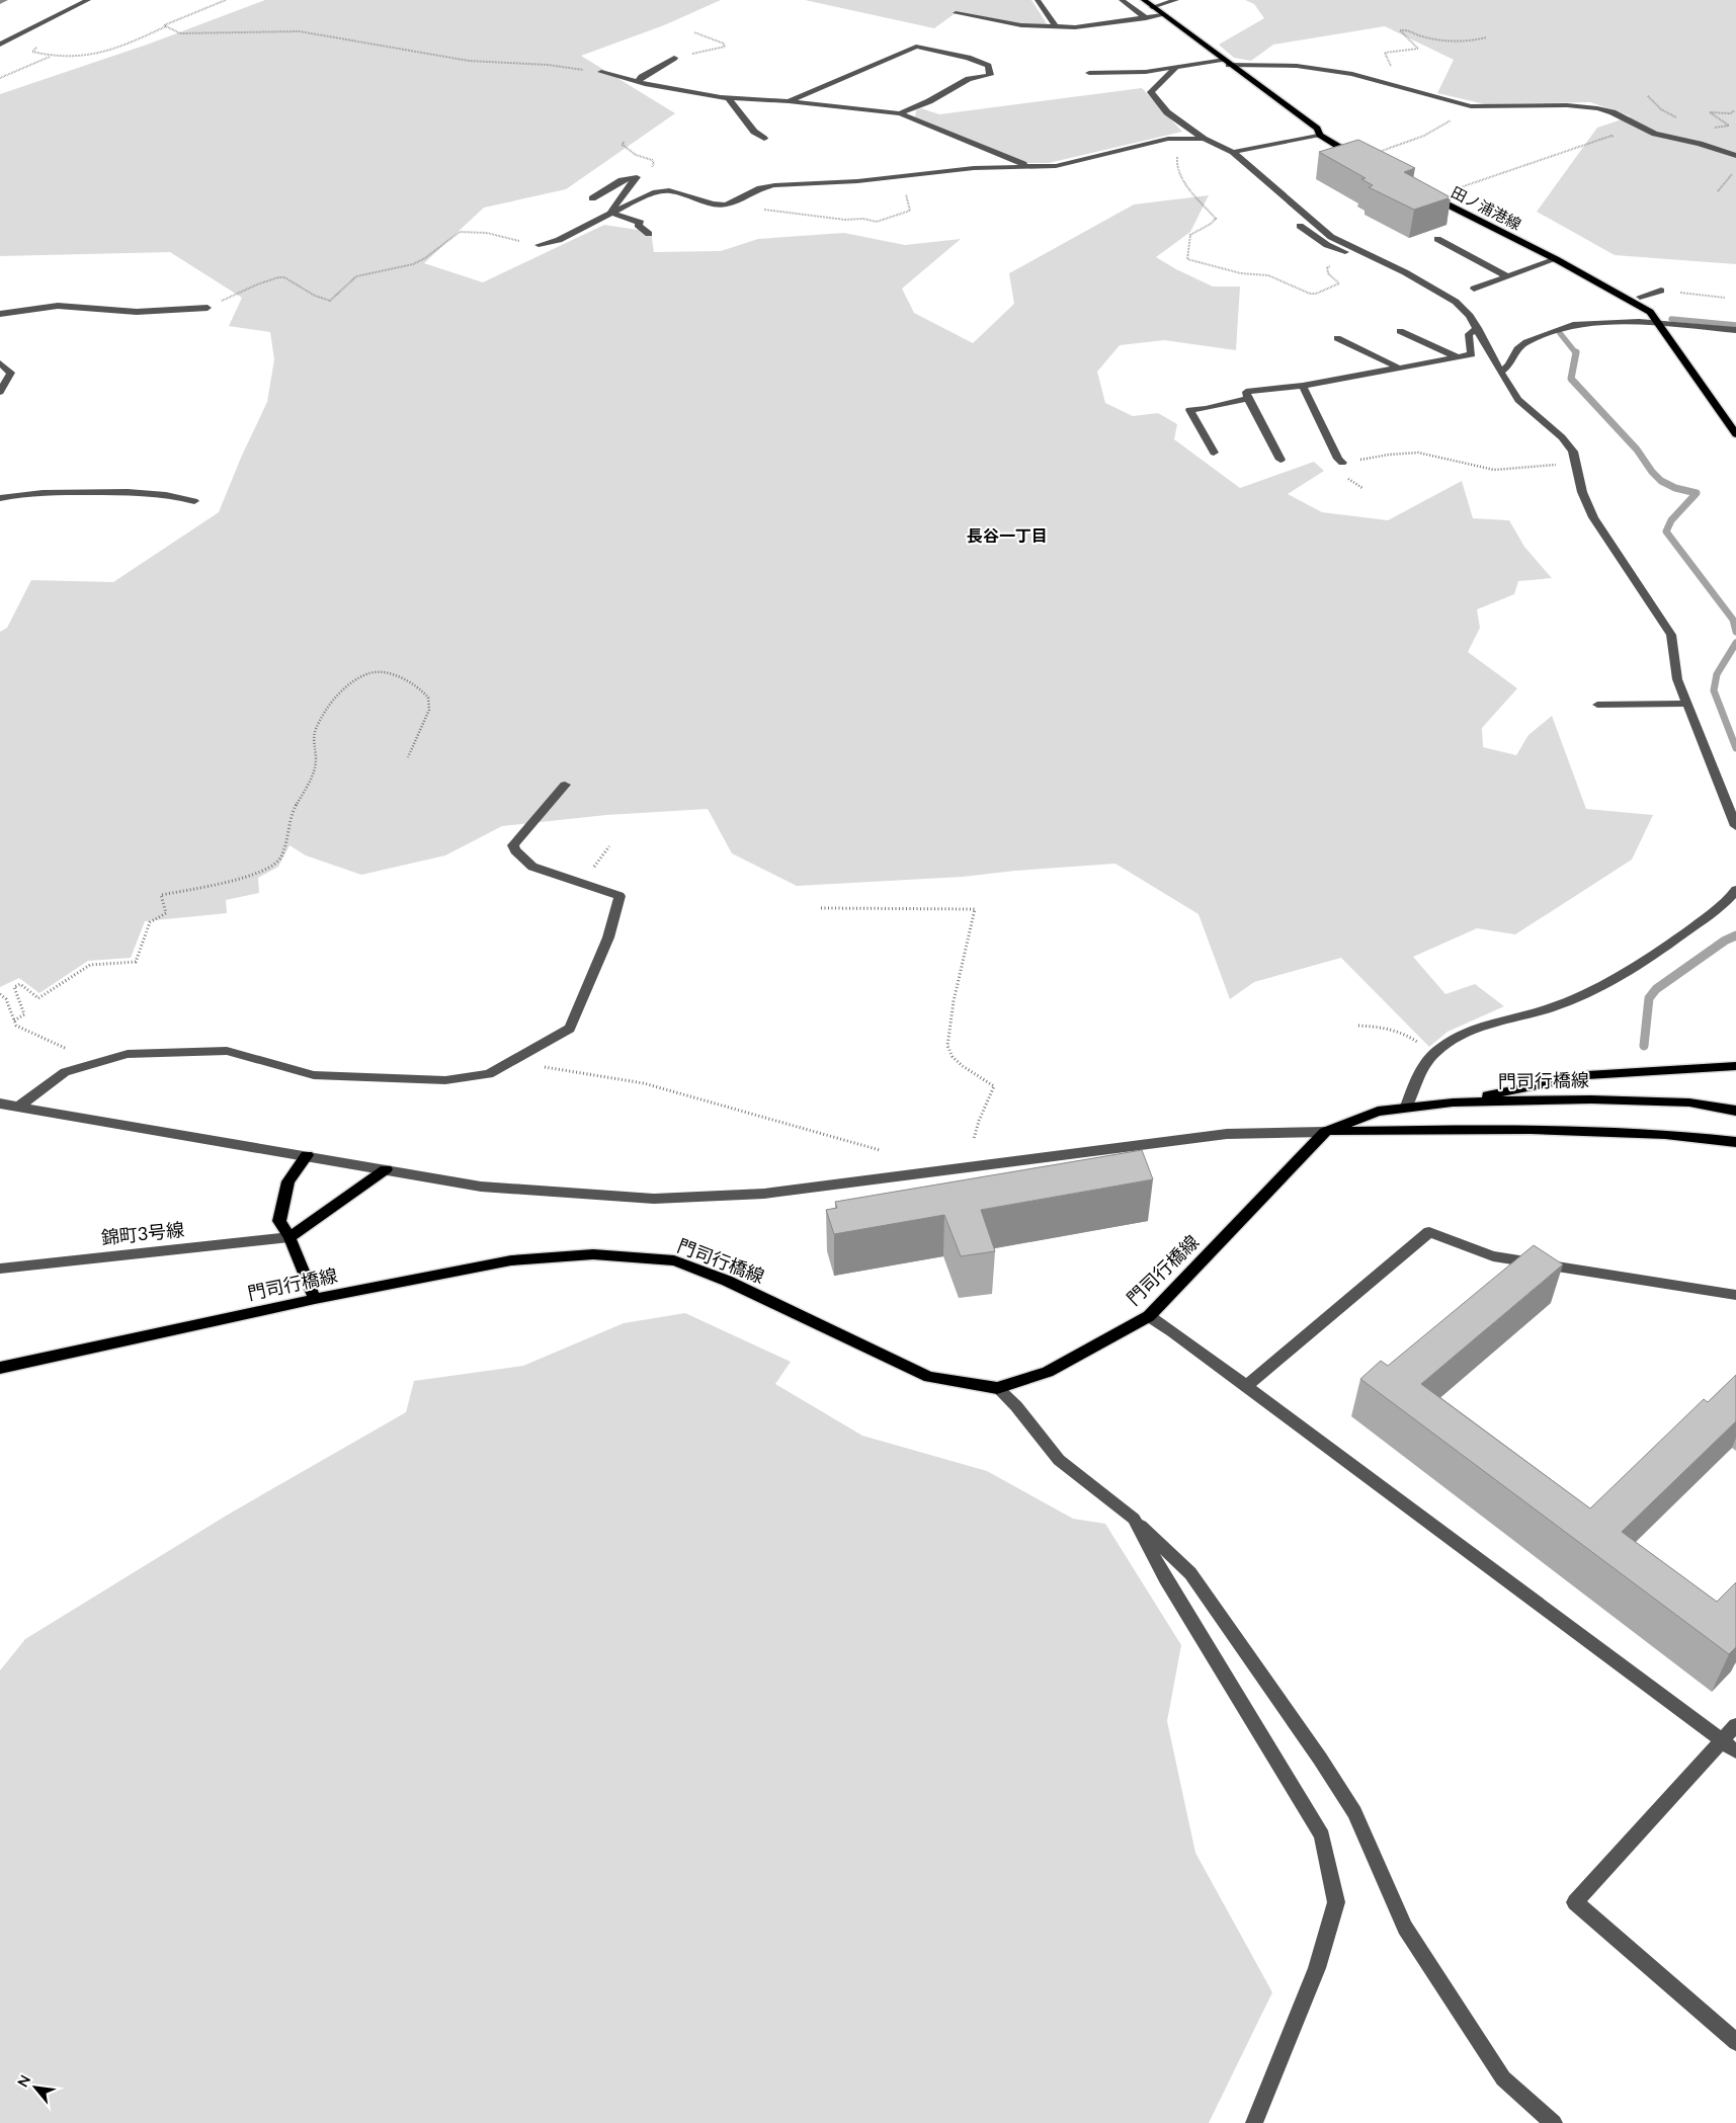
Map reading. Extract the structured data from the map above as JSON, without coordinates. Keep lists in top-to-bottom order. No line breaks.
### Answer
{"streets":{"main road":["田ノ浦港線","門司行橋線"],"street":["錦町3号線"]},"districts":["長谷一丁目"],"north":"top left"}
